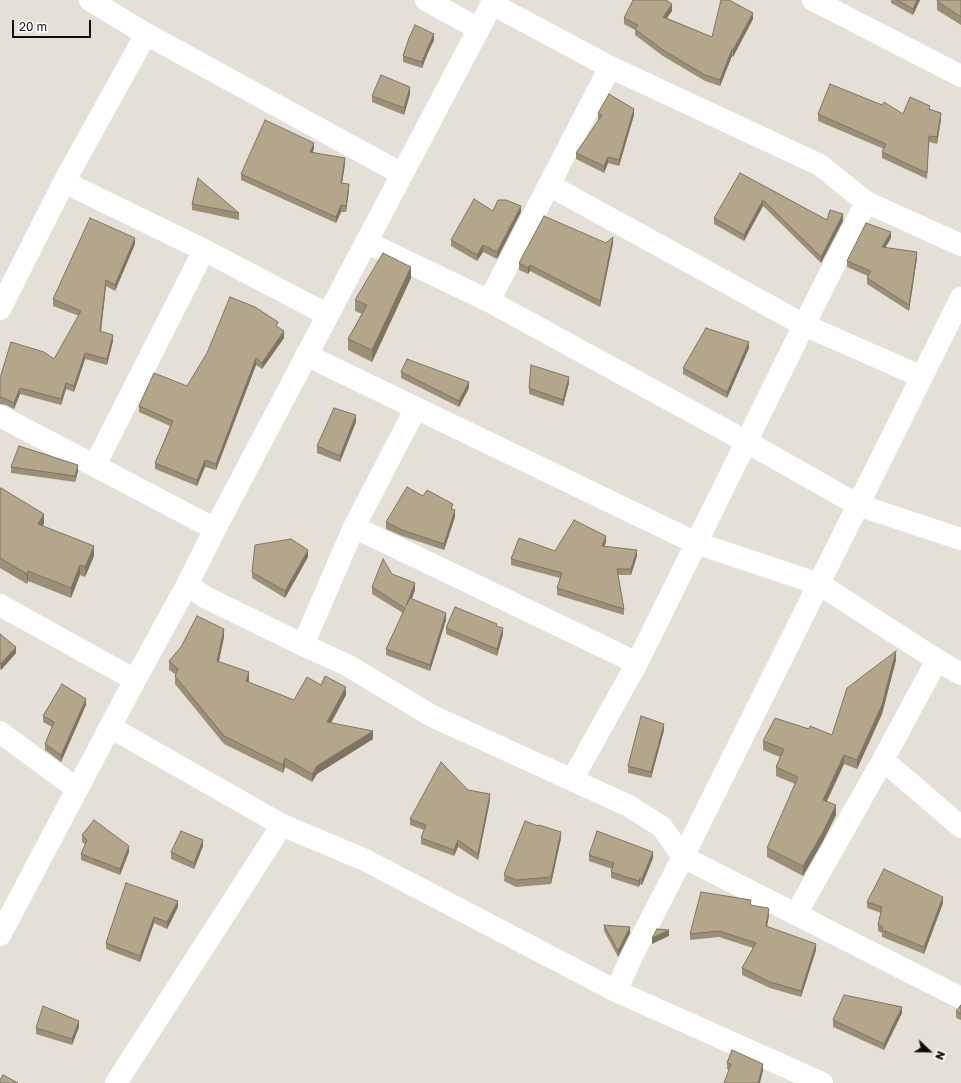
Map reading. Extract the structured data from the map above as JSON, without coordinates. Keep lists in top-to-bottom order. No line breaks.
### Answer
{"scale_bar":"20 m","north":"right"}
